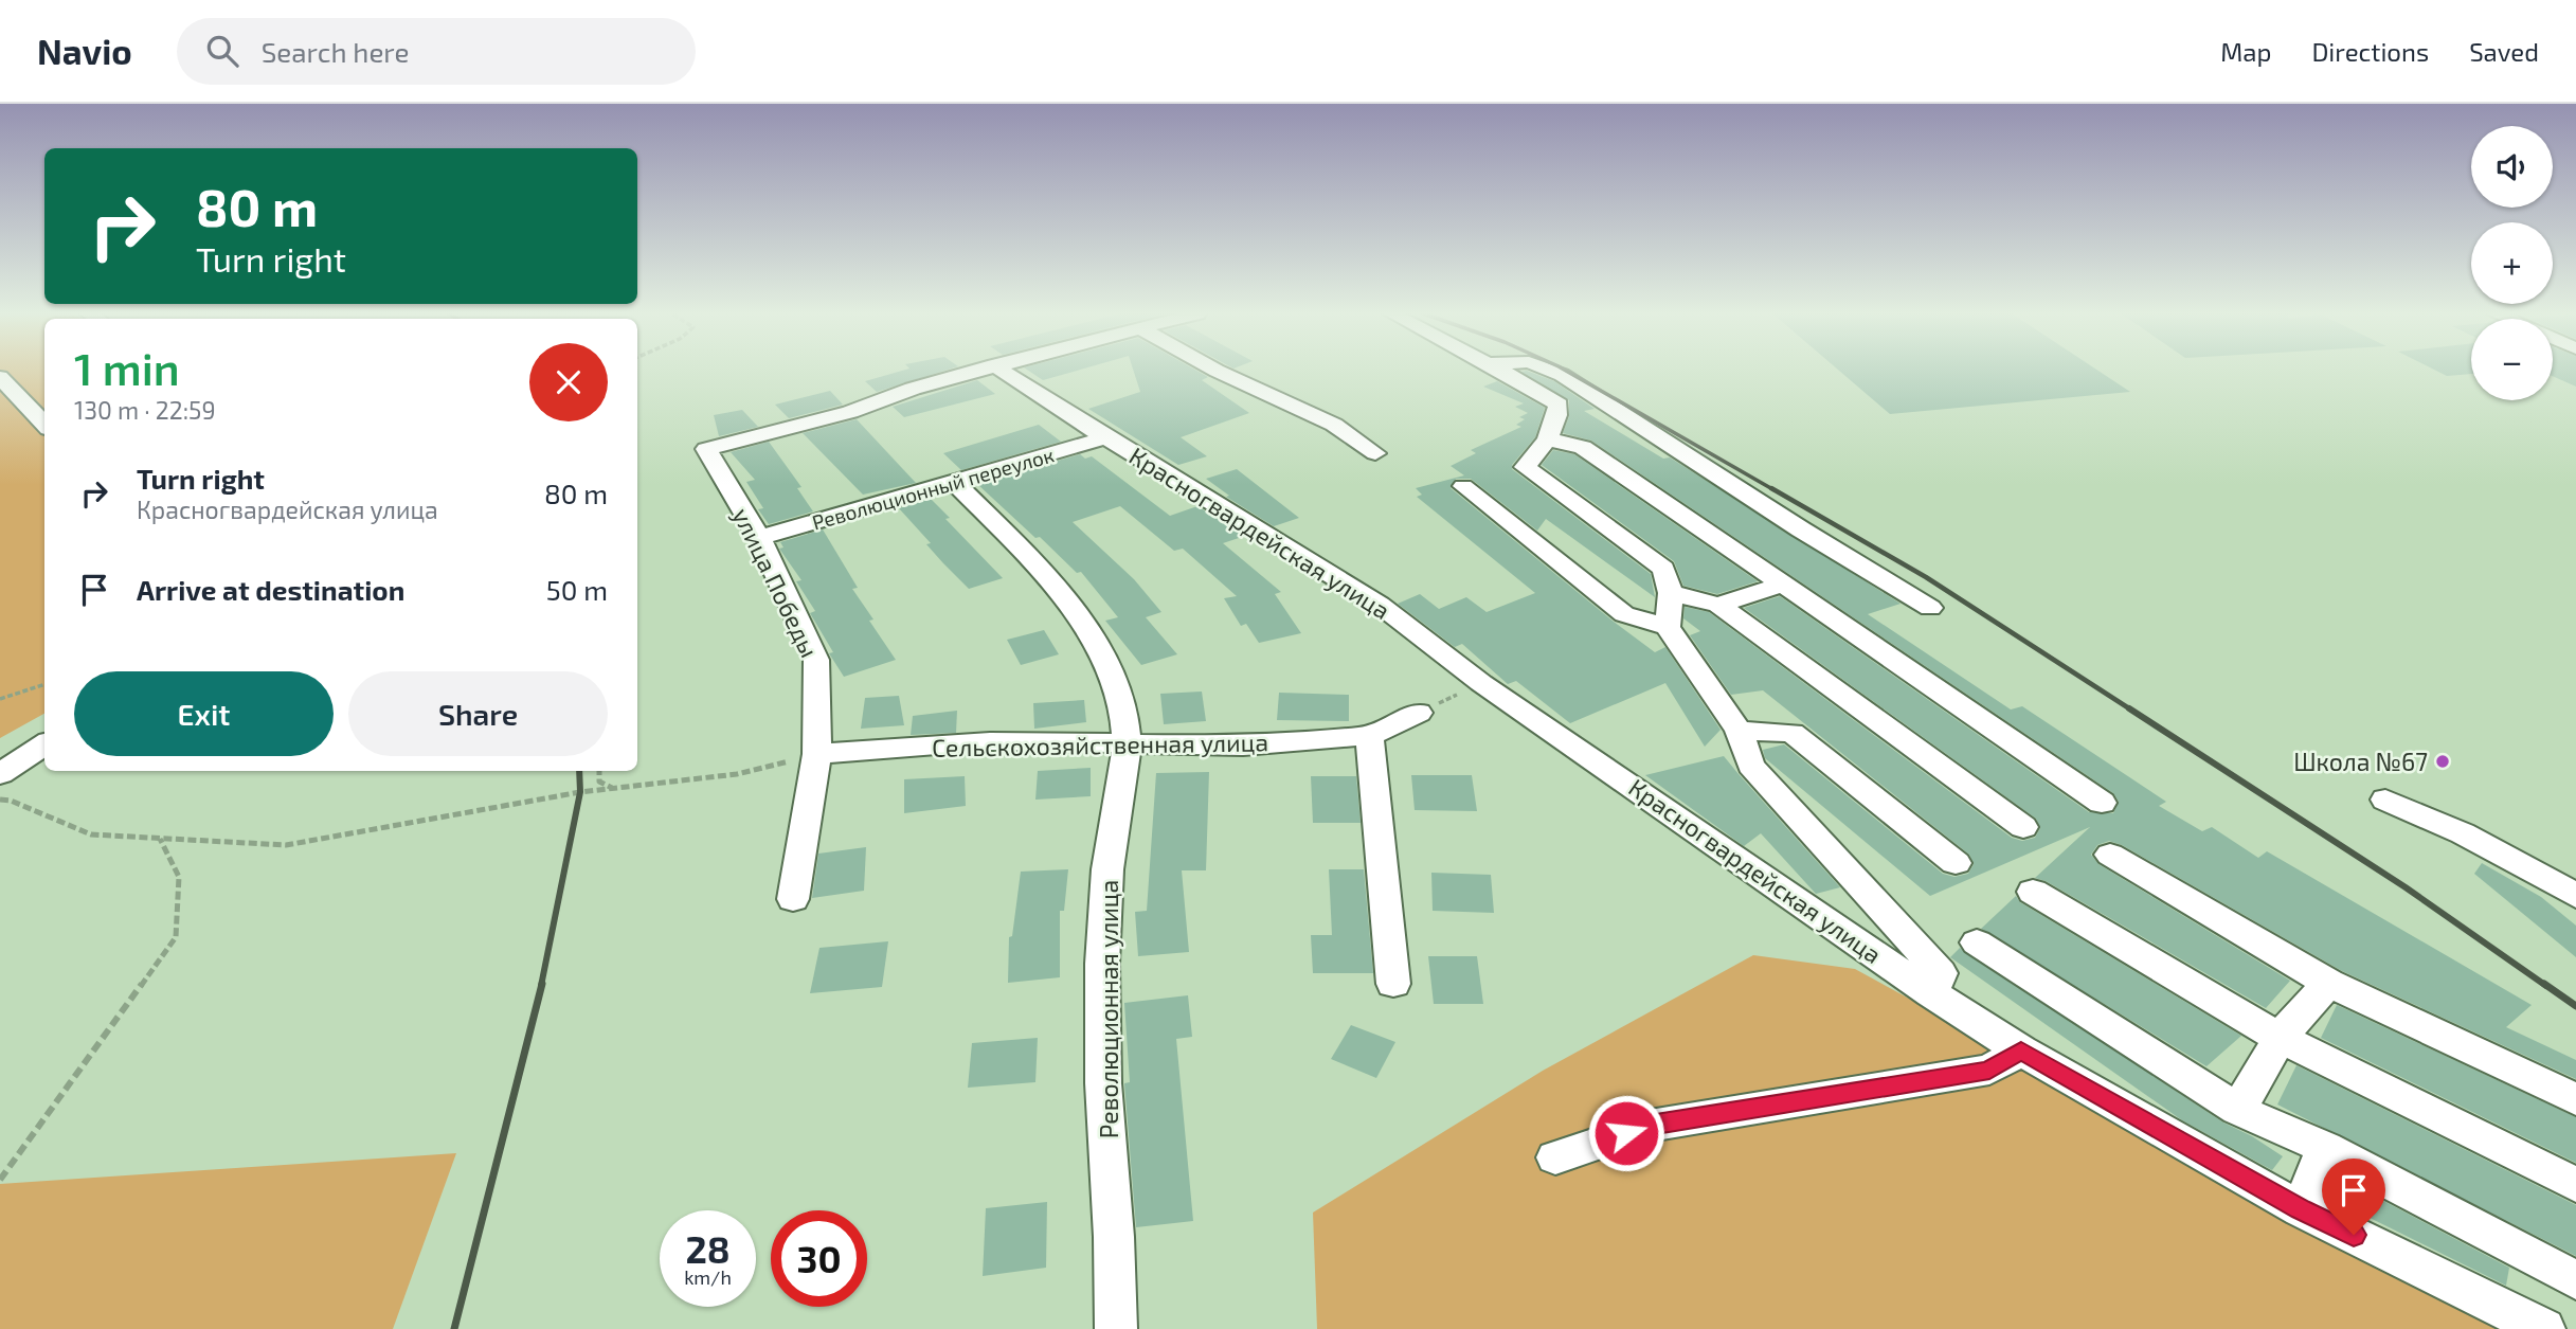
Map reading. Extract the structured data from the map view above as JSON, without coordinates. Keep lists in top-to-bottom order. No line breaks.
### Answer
{"streets":{"street":["Революционный переулок","Красногвардейская улица","улица Победы","Сельскохозяйственная улица","Революционная улица"]},"crossings":[["Революционный переулок","Красногвардейская улица"],["Революционный переулок","улица Победы"],["Революционный переулок","Революционная улица"],["улица Победы","Сельскохозяйственная улица"],["Сельскохозяйственная улица","Революционная улица"]],"places":["Школа №67"],"page":{"header":"Navio","search":"Search here","nav":["Map","Directions","Saved"],"map_buttons":["+","−"],"turn":["80 m","Turn right"],"heading":["1 min","130 m · 22:59"],"list":[{"name":"Turn right","note":"Красногвардейская улица","value":"80 m"},{"name":"Arrive at destination","value":"50 m"}],"buttons":["Exit","Share"],"speed":"28 km/h","limit":"30"}}
